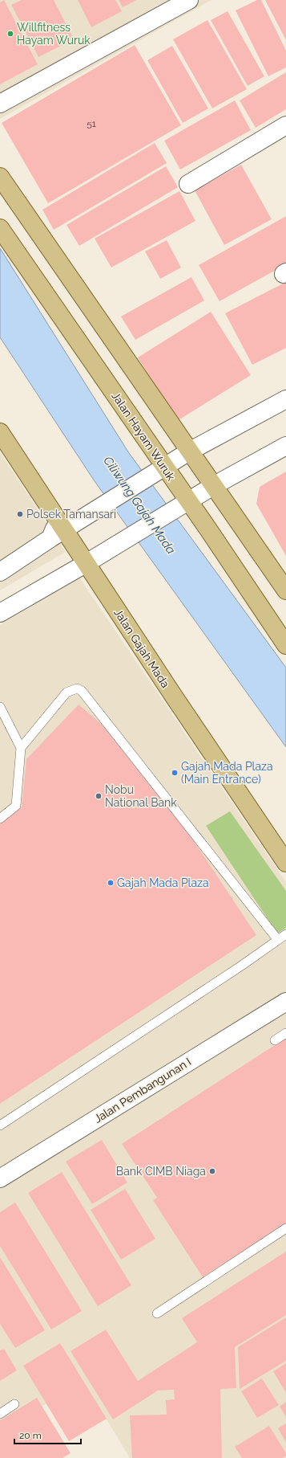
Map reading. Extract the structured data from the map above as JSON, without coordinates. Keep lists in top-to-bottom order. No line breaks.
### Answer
{"streets":{"main road":["Jalan Hayam Wuruk","Jalan Gajah Mada"],"street":["Jalan Pembangunan I"]},"water":["Ciliwung Gajah Mada"],"places":["Willfitness Hayam Wuruk","Polsek Tamansari","Gajah Mada Plaza (Main Entrance)","Nobu National Bank","Gajah Mada Plaza","Bank CIMB Niaga"],"house_numbers":["51"],"scale_bar":"20 m"}
